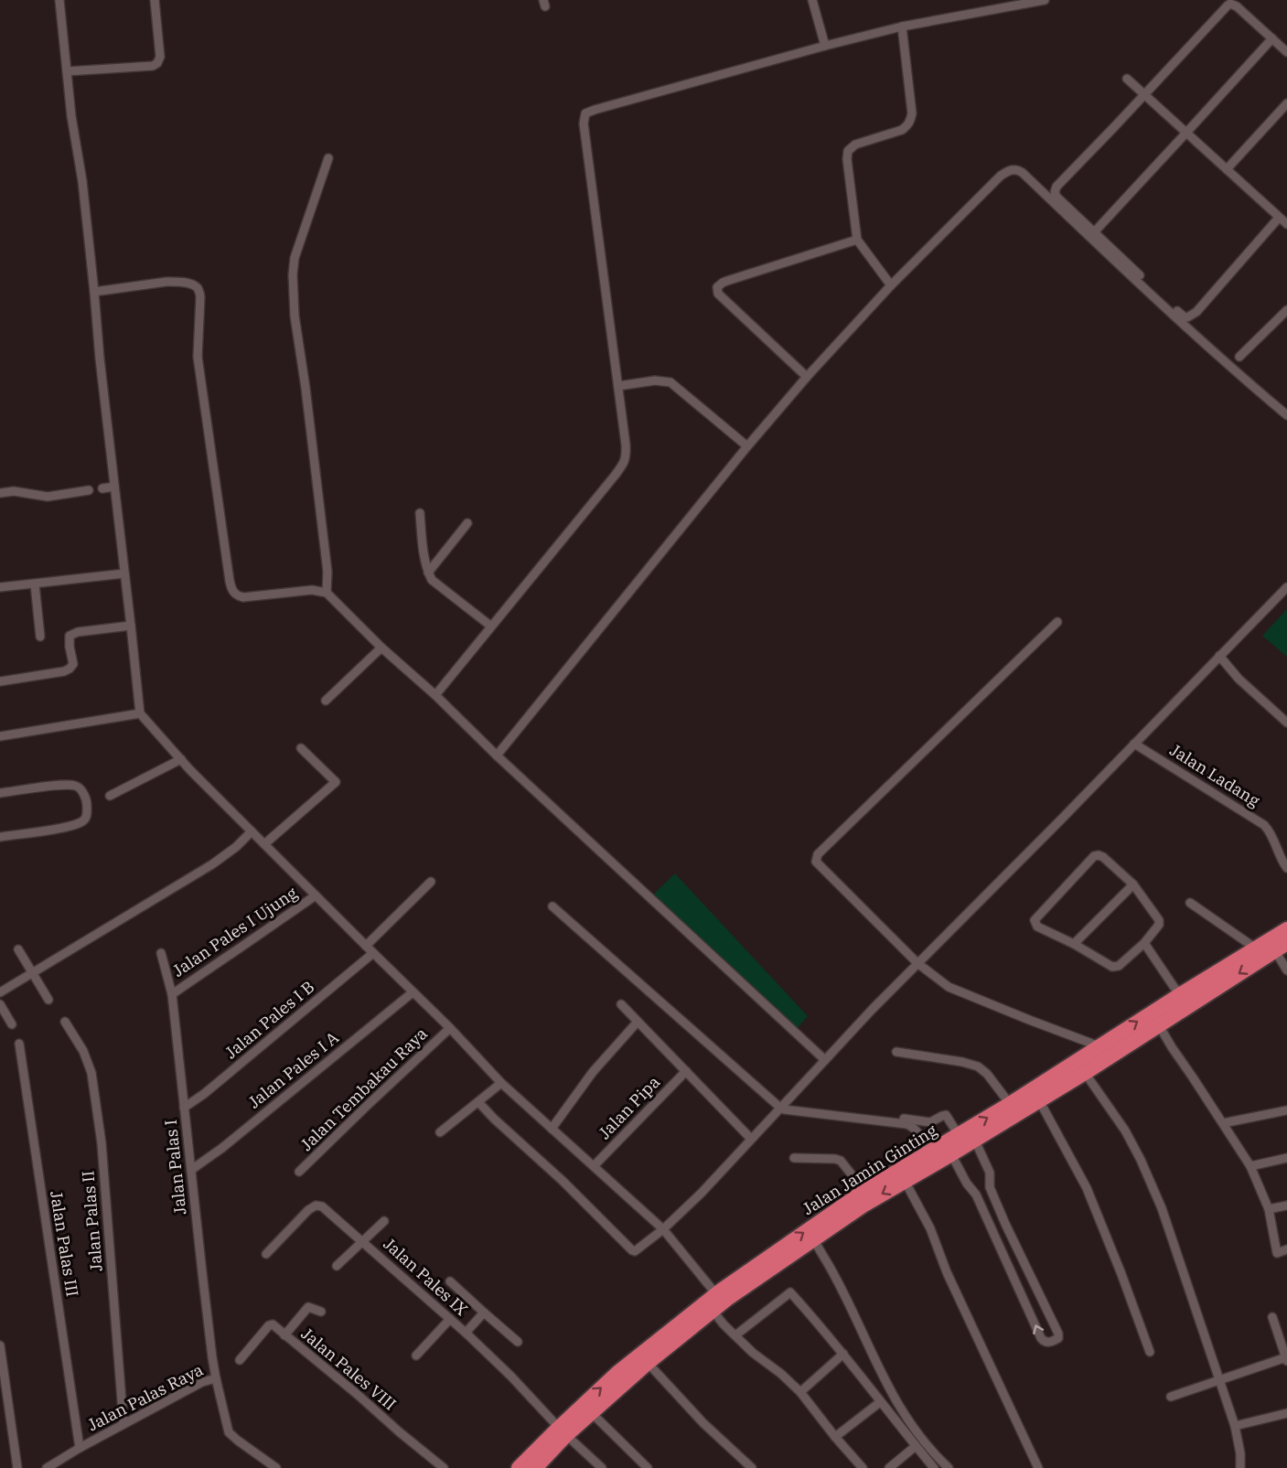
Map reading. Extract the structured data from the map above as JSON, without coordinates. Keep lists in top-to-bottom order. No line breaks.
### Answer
{"streets":{"highway":["Jalan Jamin Ginting"],"street":["Jalan Ladang","Jalan Pales I Ujung","Jalan Pales I B","Jalan Pales I A","Jalan Tembakau Raya","Jalan Pipa","Jalan Palas I","Jalan Palas II","Jalan Palas III","Jalan Pales IX","Jalan Pales VIII","Jalan Palas Raya"]},"crossings":[["Jalan Pales I Ujung","Jalan Palas I"],["Jalan Pales I B","Jalan Palas I"],["Jalan Pales I A","Jalan Palas I"],["Jalan Palas I","Jalan Palas Raya"],["Jalan Jamin Ginting","Jalan Pales IX"],["Jalan Palas II","Jalan Palas Raya"],["Jalan Palas III","Jalan Palas Raya"]]}
